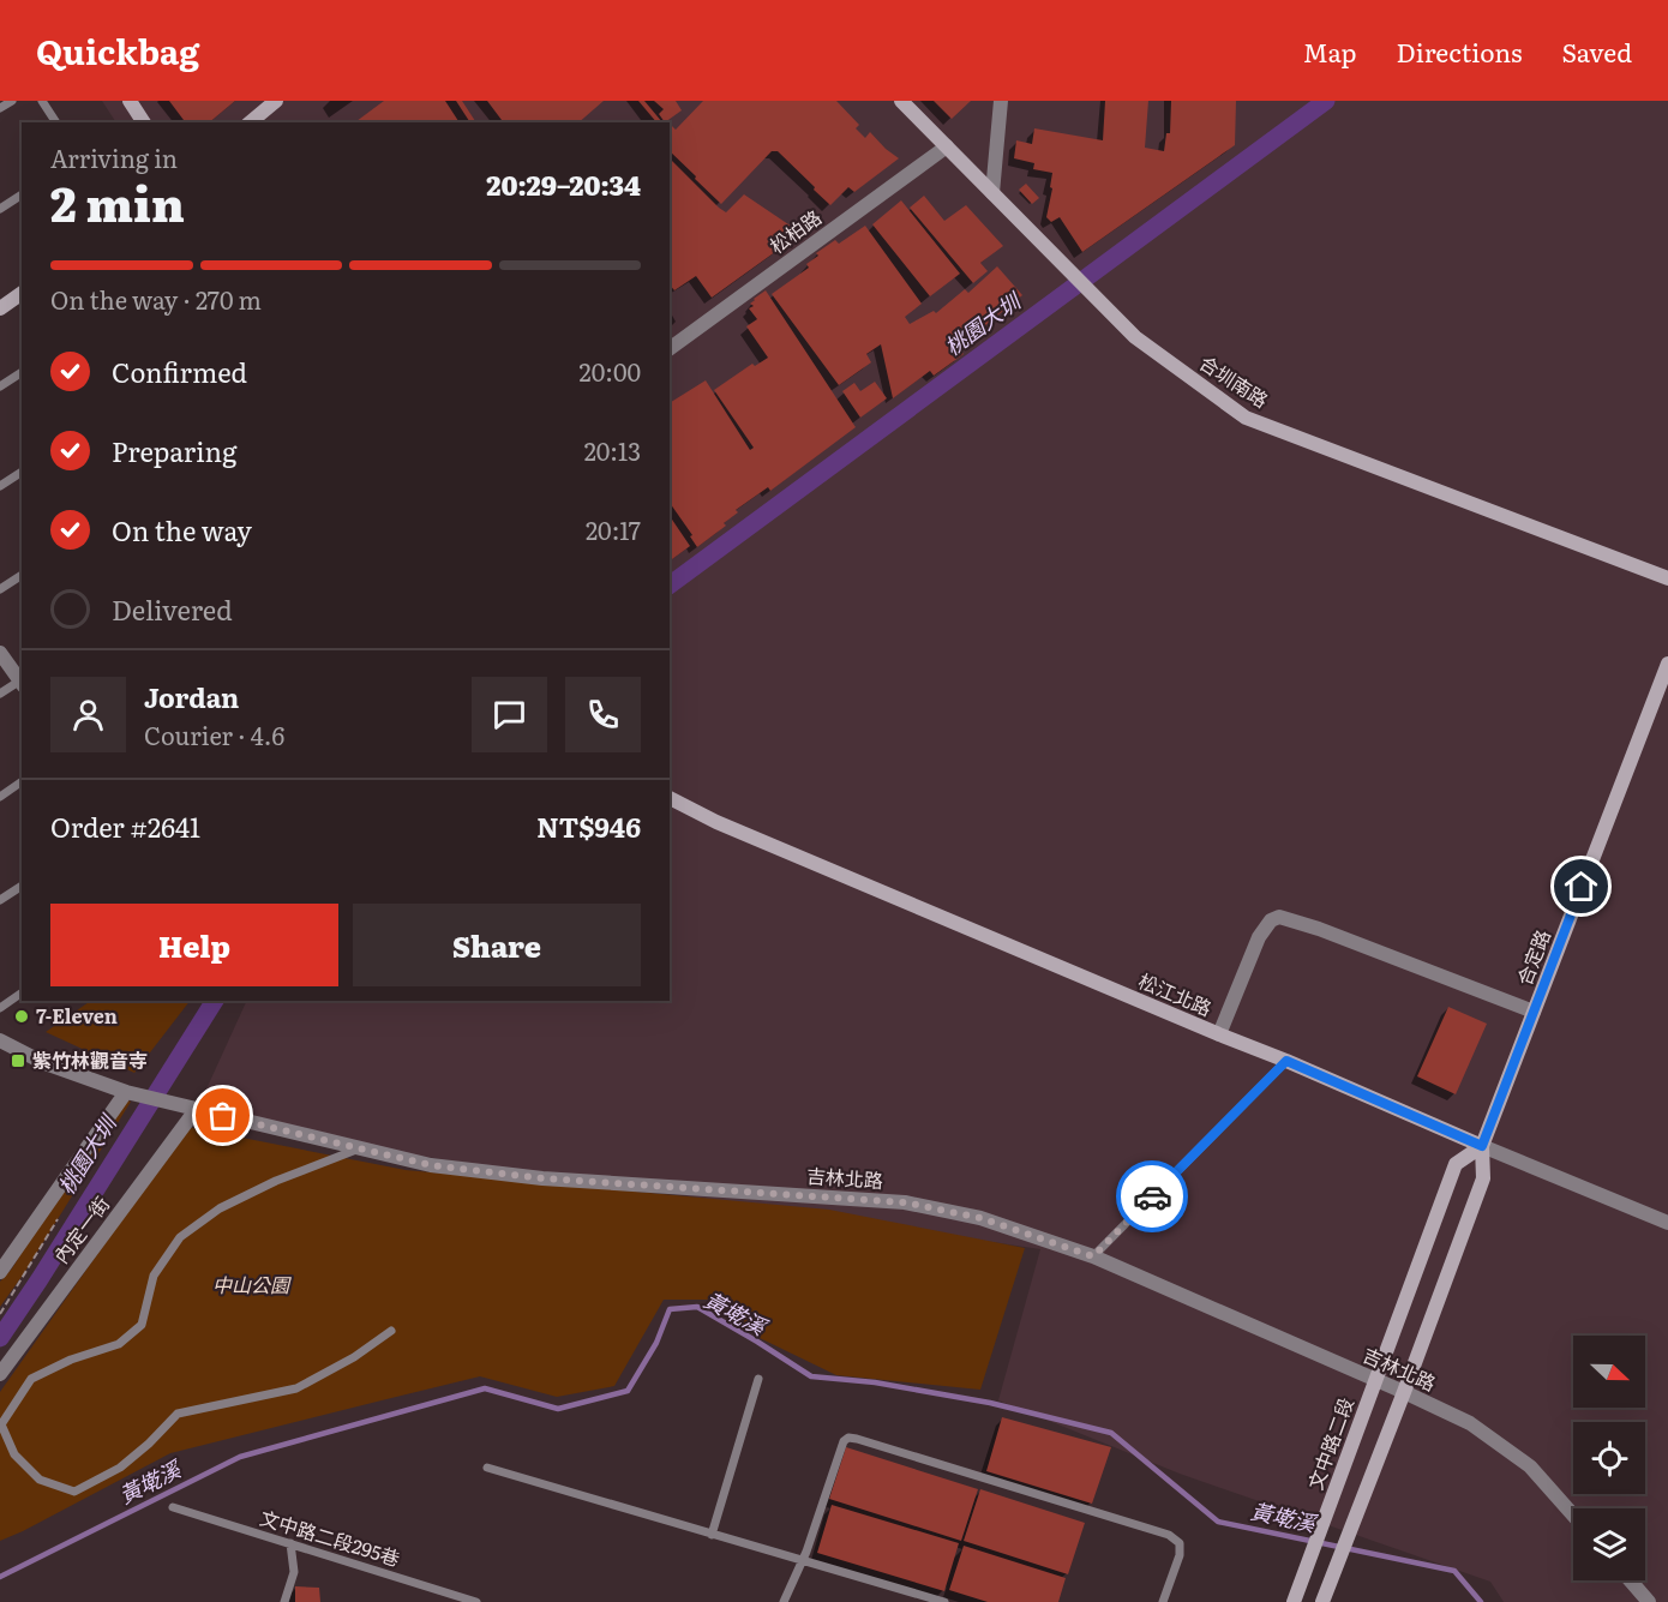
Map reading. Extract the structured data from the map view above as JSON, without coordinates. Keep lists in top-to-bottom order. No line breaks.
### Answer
{"streets":{"street":["松柏路","合圳南路","合定路","松江北路","吉林北路","內定一街","文中路二段"],"lane":["文中路二段295巷"]},"crossings":[["松柏路","合圳南路"],["合定路","松江北路"],["合定路","吉林北路"],["吉林北路","內定一街"],["吉林北路","文中路二段"]],"water":["桃園大圳","黃墘溪"],"parks":["中山公園"],"places":{"other":["7-Eleven"],"transit":["紫竹林觀音寺"]},"north":"right","page":{"header":"Quickbag","nav":["Map","Directions","Saved"],"heading":["2 min","Arriving in","20:29–20:34"],"panel":["Jordan","Courier · 4.6","Order #2641","NT$946"],"bar":"On the way · 270 m","list":[["Confirmed","20:00"],["Preparing","20:13"],["On the way","20:17"],"Delivered"],"buttons":["Help","Share"]}}
